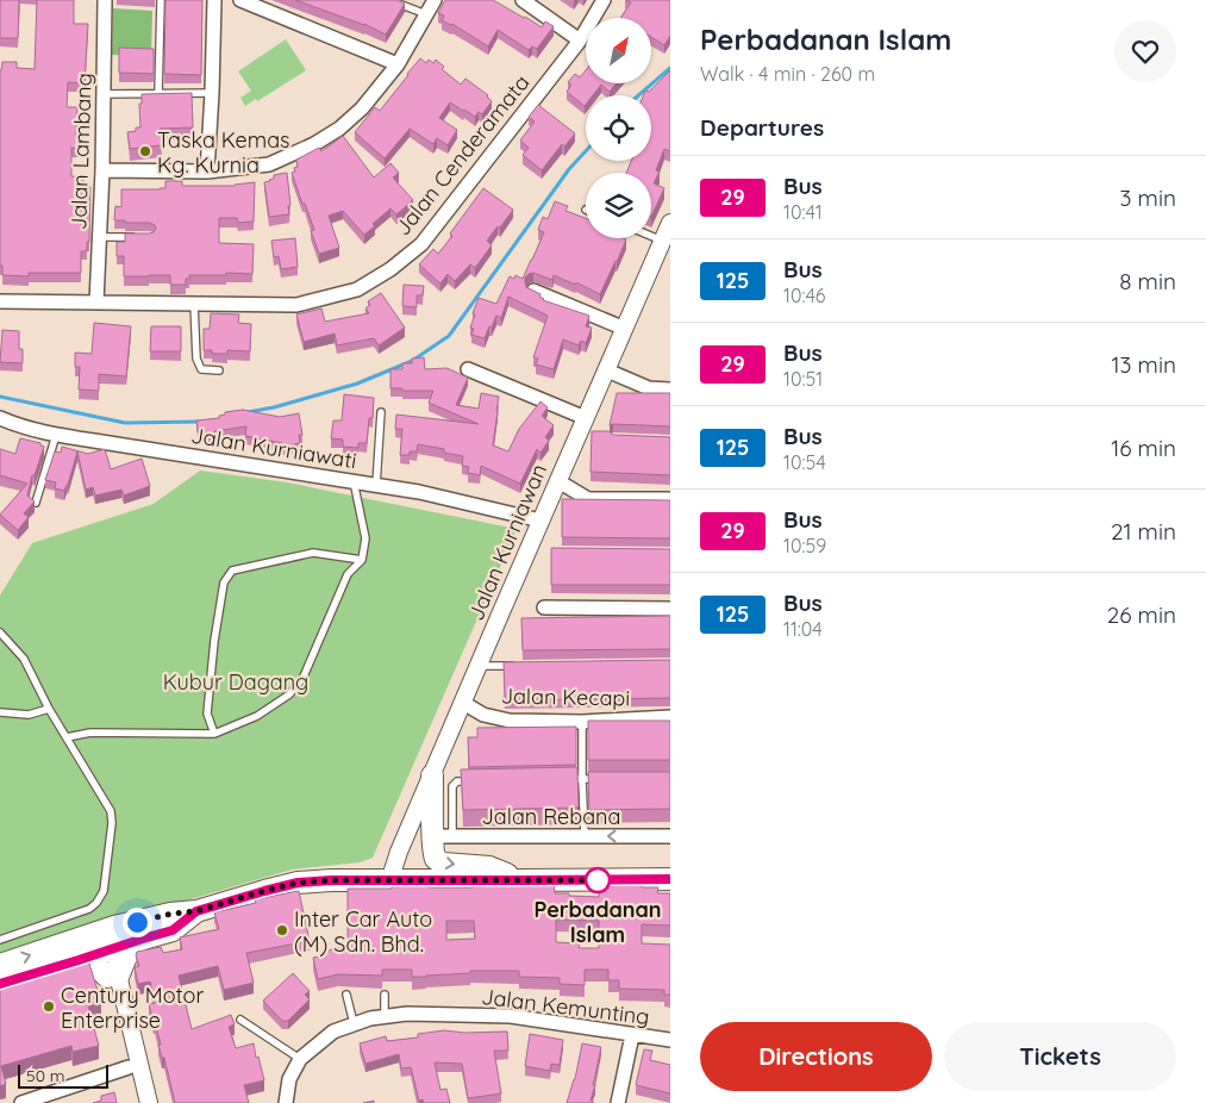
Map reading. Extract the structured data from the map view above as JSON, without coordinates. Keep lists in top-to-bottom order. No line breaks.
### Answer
{"streets":{"street":["Jalan Lambang","Jalan Cenderamata","Jalan Kurniawati","Jalan Kurniawan","Jalan Kecapi","Jalan Rebana","Jalan Kemunting"]},"crossings":[["Jalan Lambang","Jalan Cenderamata"],["Jalan Kurniawati","Jalan Kurniawan"],["Jalan Kurniawan","Jalan Kecapi"]],"one_way":["Jalan Rebana"],"parks":["Kubur Dagang"],"places":["Taska Kemas Kg. Kurnia","Perbadanan Islam","Inter Car Auto (M) Sdn. Bhd.","Century Motor Enterprise"],"lines":["bus line 29"],"scale_bar":"50 m","north":"top right","page":{"heading":[["Perbadanan Islam","Walk · 4 min · 260 m"],"Departures"],"list":[{"mark":"29","name":"Bus","note":"10:41","value":"3 min"},{"mark":"125","name":"Bus","note":"10:46","value":"8 min"},{"mark":"29","name":"Bus","note":"10:51","value":"13 min"},{"mark":"125","name":"Bus","note":"10:54","value":"16 min"},{"mark":"29","name":"Bus","note":"10:59","value":"21 min"},{"mark":"125","name":"Bus","note":"11:04","value":"26 min"}],"buttons":["Directions","Tickets"],"scale":"50 m"}}
